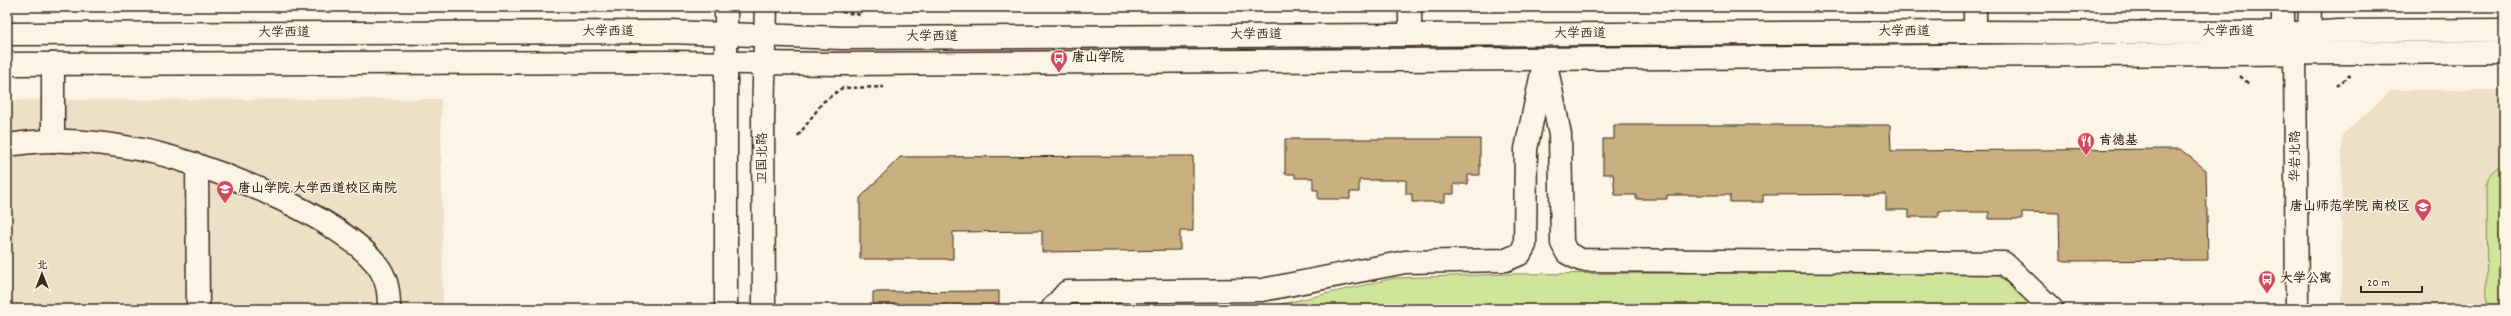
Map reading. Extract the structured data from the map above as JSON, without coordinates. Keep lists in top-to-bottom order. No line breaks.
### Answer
{"streets":{"main road":["大学西道","华岩北路","卫国北路"]},"crossings":[["大学西道","华岩北路"],["大学西道","卫国北路"]],"places":{"bus stop":["唐山学院","大学公寓"],"restaurant":["肯德基"],"school or university":["唐山学院 大学西道校区南院","唐山师范学院 南校区"]},"scale_bar":"20 m","north":"top"}
